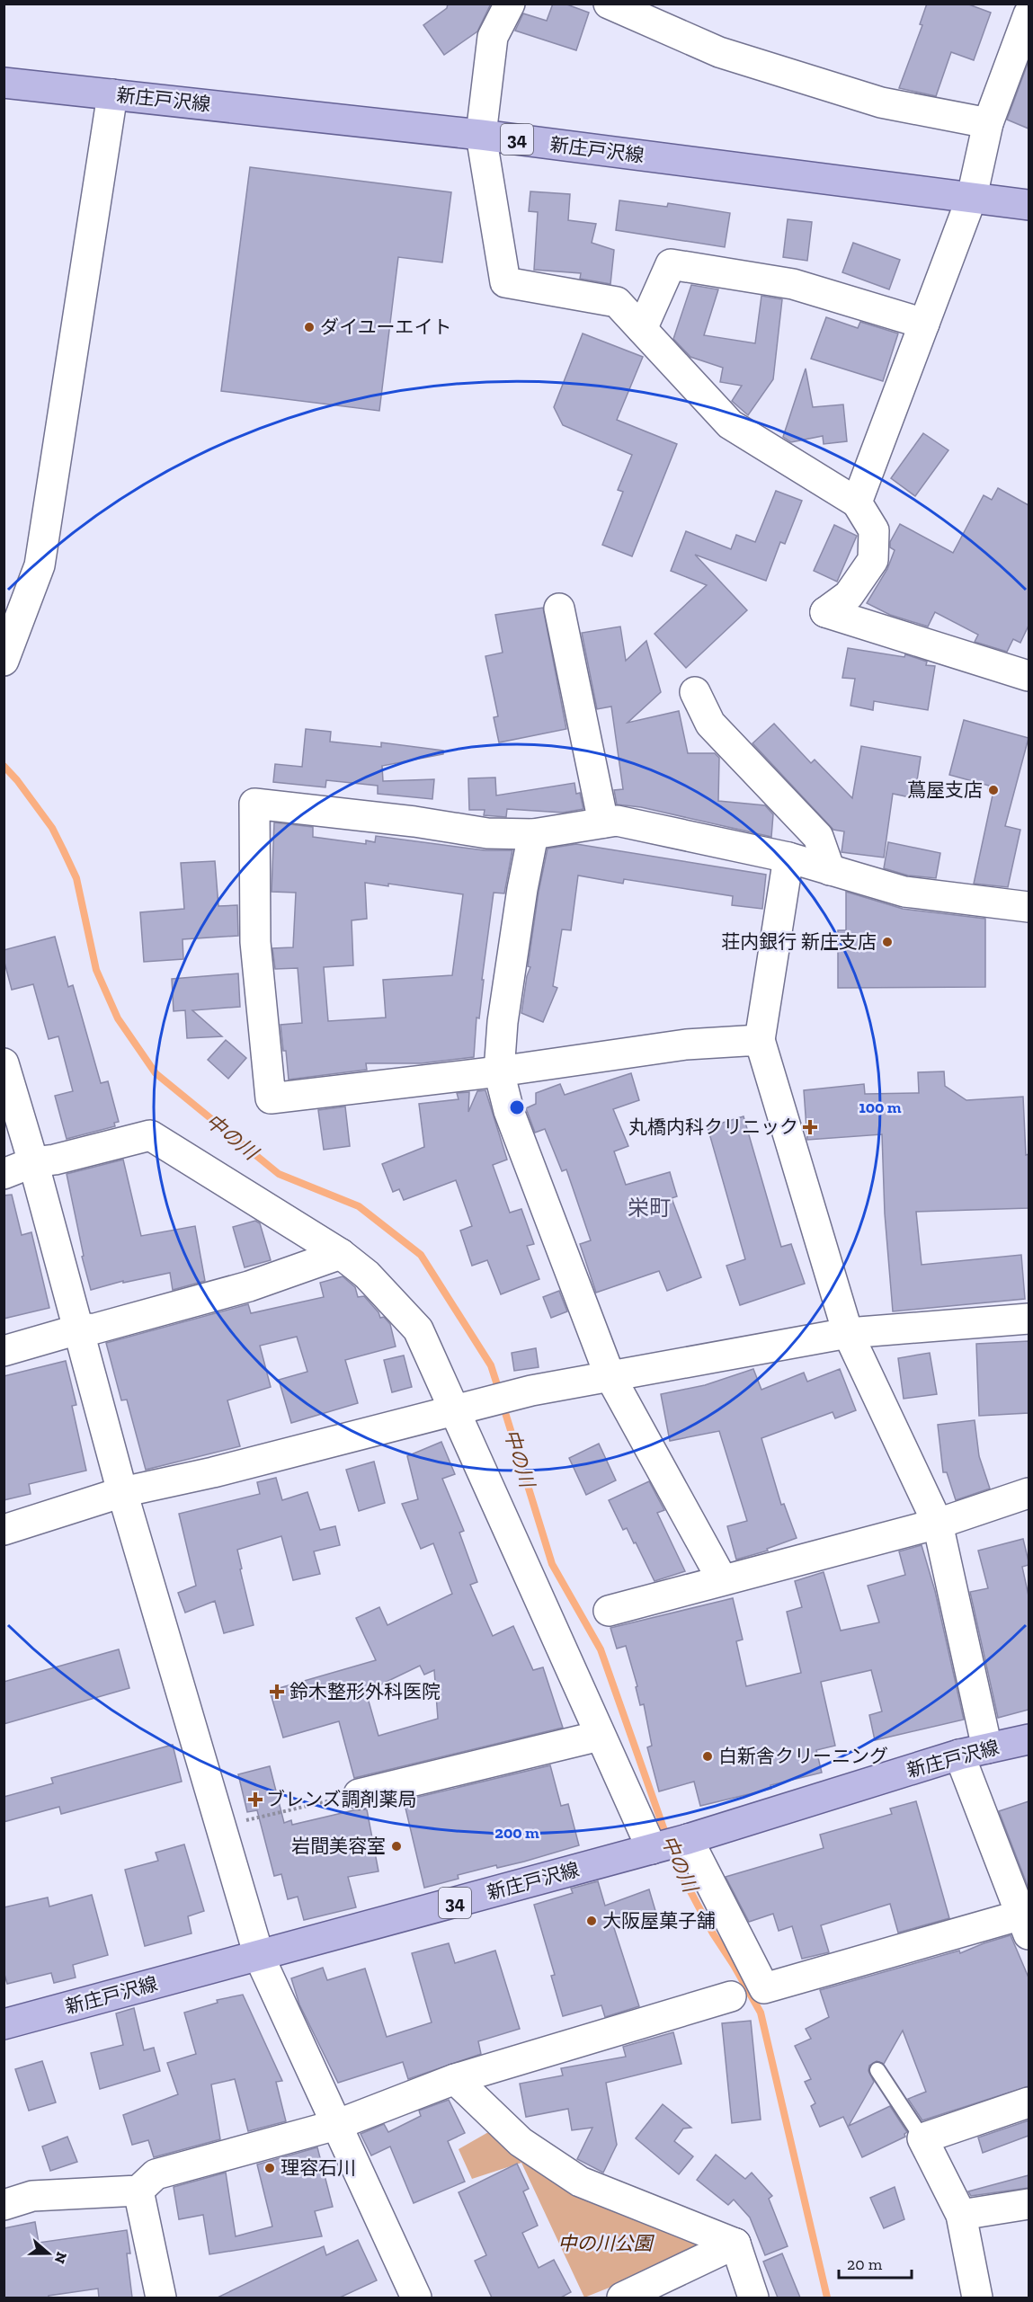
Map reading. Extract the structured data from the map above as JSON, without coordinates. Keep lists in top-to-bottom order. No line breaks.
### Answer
{"streets":{"main road":["新庄戸沢線","34"]},"districts":["栄町"],"water":["中の川"],"parks":["中の川公園"],"places":{"other":["ダイユーエイト","蔦屋支店","荘内銀行 新庄支店","白新舎クリーニング","岩間美容室","大阪屋菓子舗","理容石川"],"health":["丸橋内科クリニック","鈴木整形外科医院","ブレンズ調剤薬局"]},"scale_bar":"20 m","north":"right","rings":["100 m","200 m"]}
